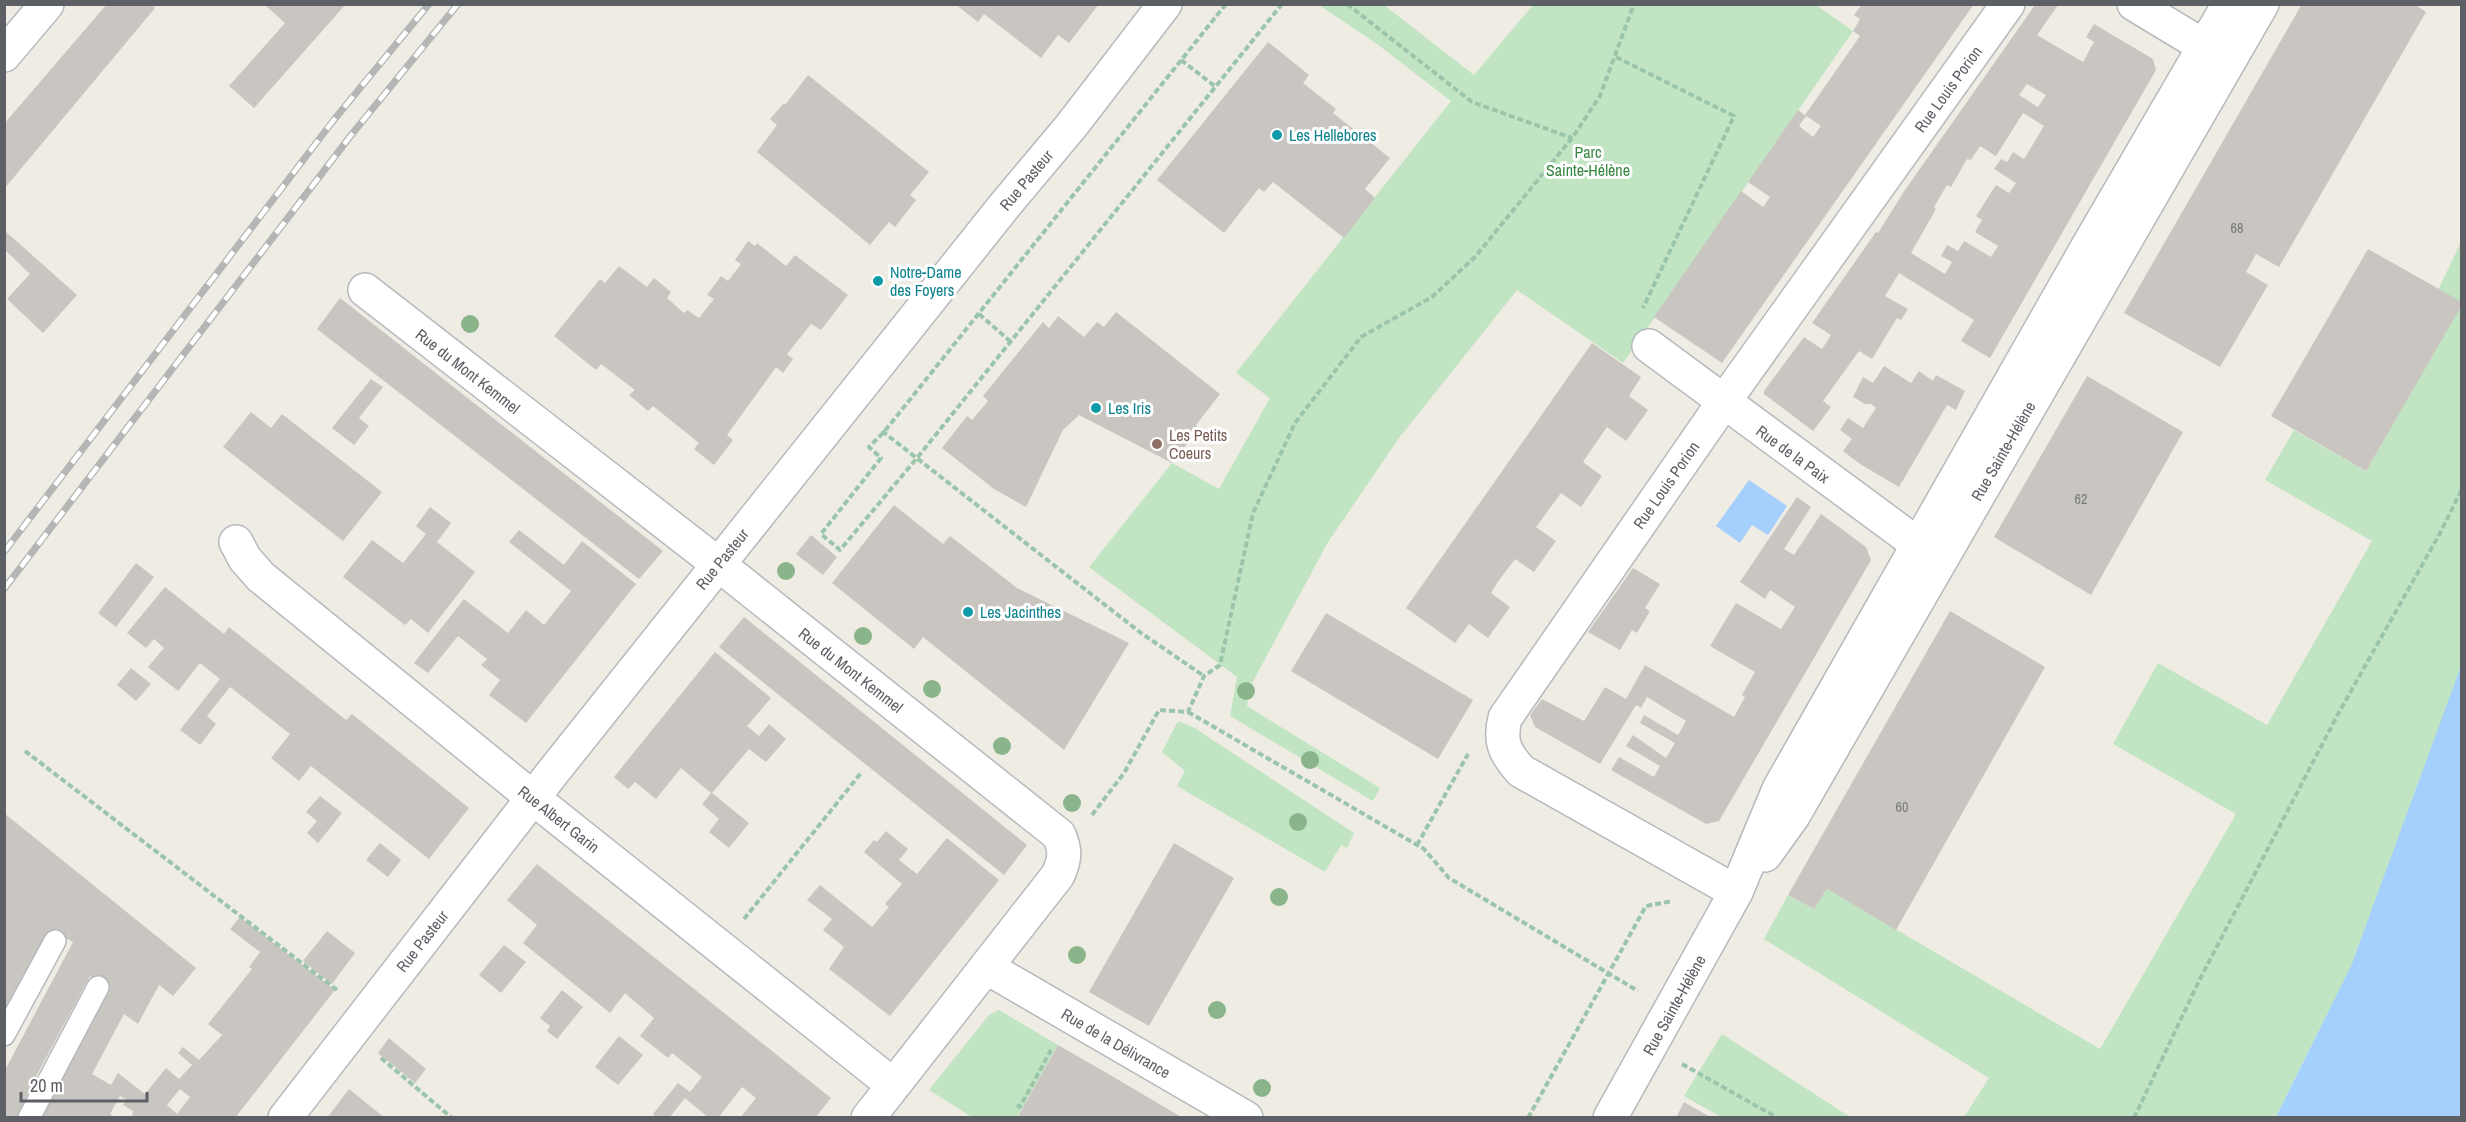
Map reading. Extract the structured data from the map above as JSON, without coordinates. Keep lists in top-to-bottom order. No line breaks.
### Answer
{"streets":{"street":["Rue Louis Porion","Rue Pasteur","Rue du Mont Kemmel","Rue Sainte-Hélène","Rue de la Paix","Rue Albert Garin","Rue de la Délivrance"]},"crossings":[["Rue Louis Porion","Rue Sainte-Hélène"],["Rue Louis Porion","Rue de la Paix"],["Rue Pasteur","Rue du Mont Kemmel"],["Rue Pasteur","Rue Albert Garin"],["Rue du Mont Kemmel","Rue Albert Garin"],["Rue du Mont Kemmel","Rue de la Délivrance"],["Rue Sainte-Hélène","Rue de la Paix"]],"parks":["Parc Sainte-Hélène"],"places":["Les Hellebores","Notre-Dame des Foyers","Les Iris","Les Petits Coeurs","Les Jacinthes"],"house_numbers":["68","62","60"],"scale_bar":"20 m"}
